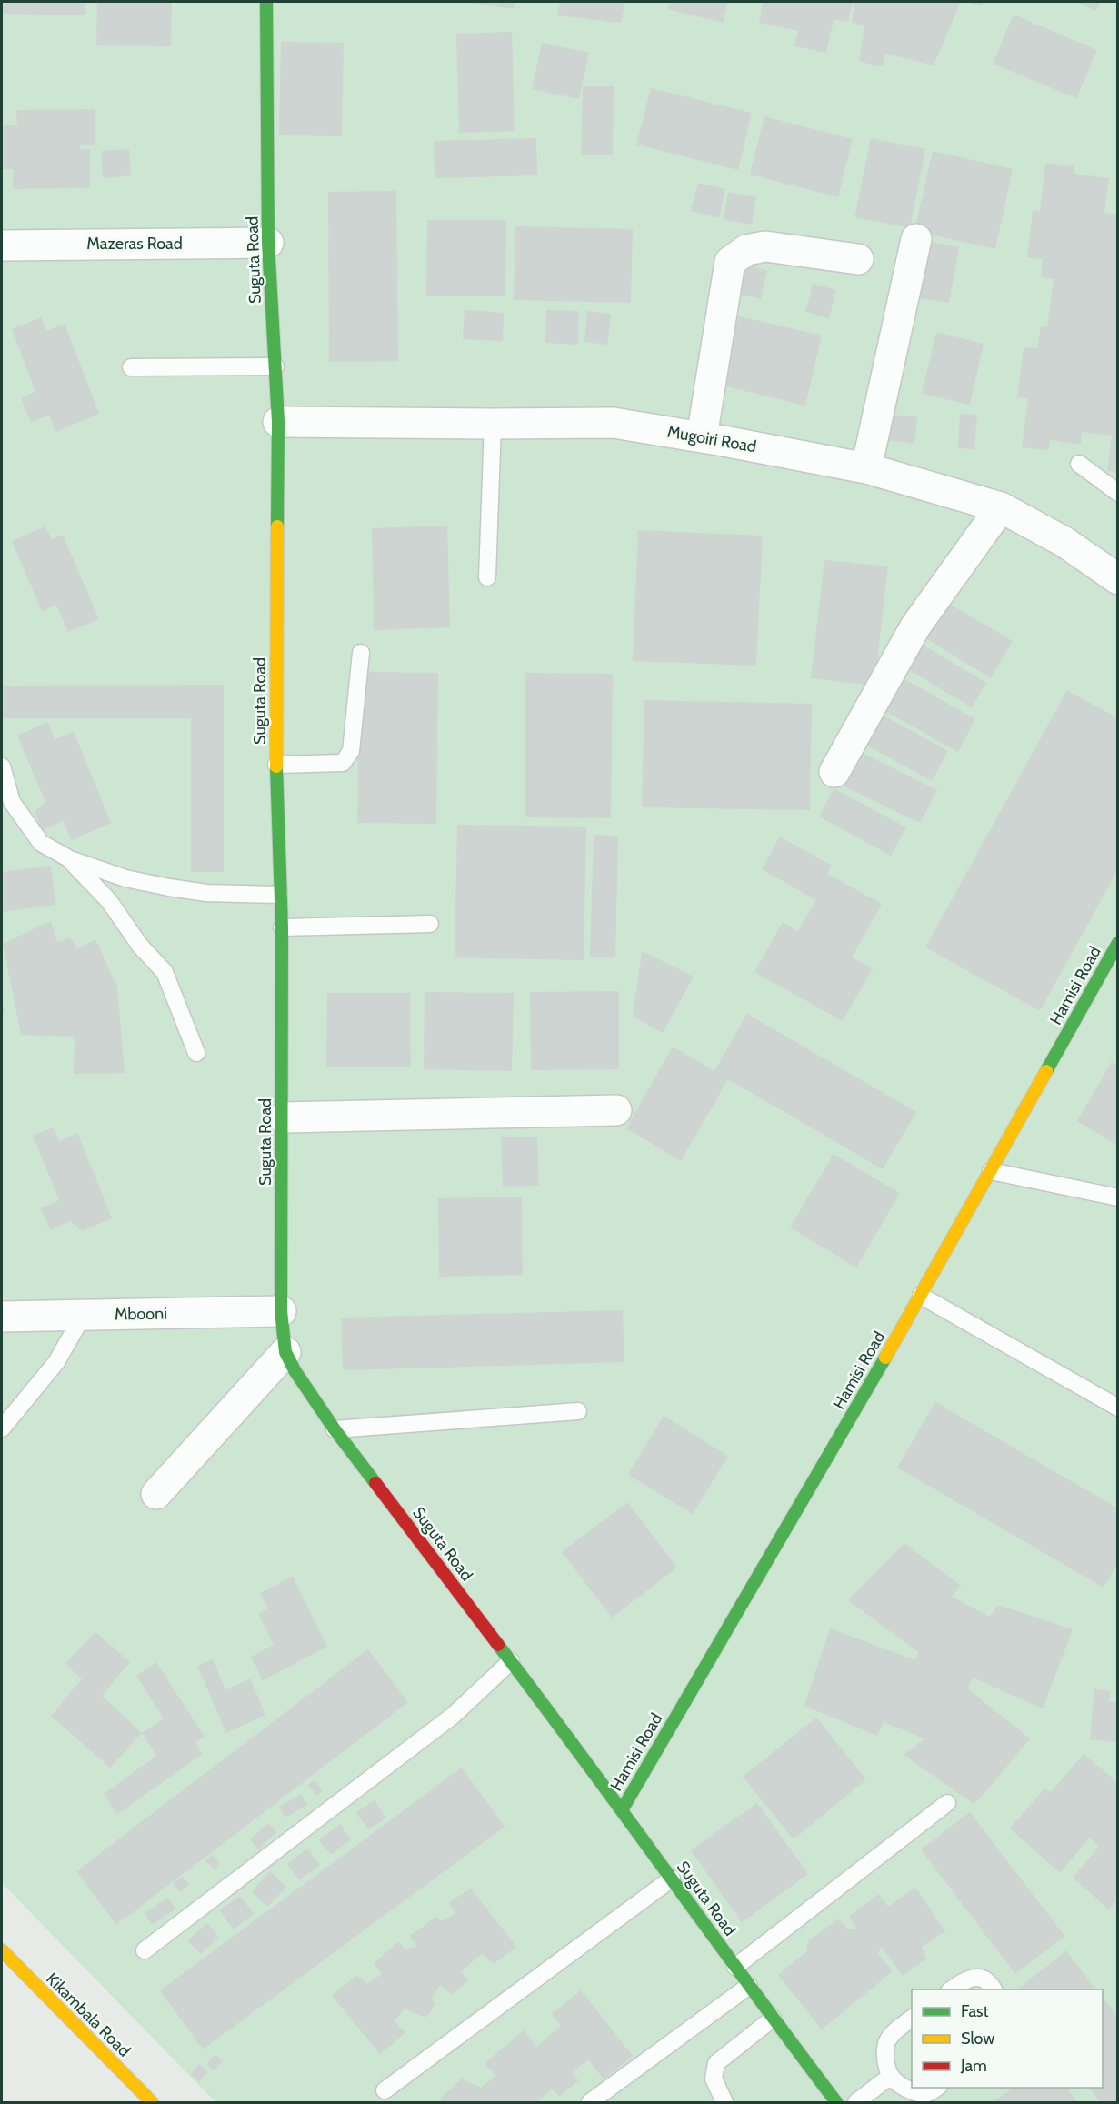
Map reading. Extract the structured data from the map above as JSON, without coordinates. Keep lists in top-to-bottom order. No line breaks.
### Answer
{"streets":{"street":["Mazeras Road","Suguta Road","Mugoiri Road","Hamisi Road","Mbooni","Kikambala Road"]},"crossings":[["Mazeras Road","Suguta Road"],["Suguta Road","Mugoiri Road"],["Suguta Road","Hamisi Road"],["Suguta Road","Mbooni"]],"legend":["Fast","Slow","Jam"]}
